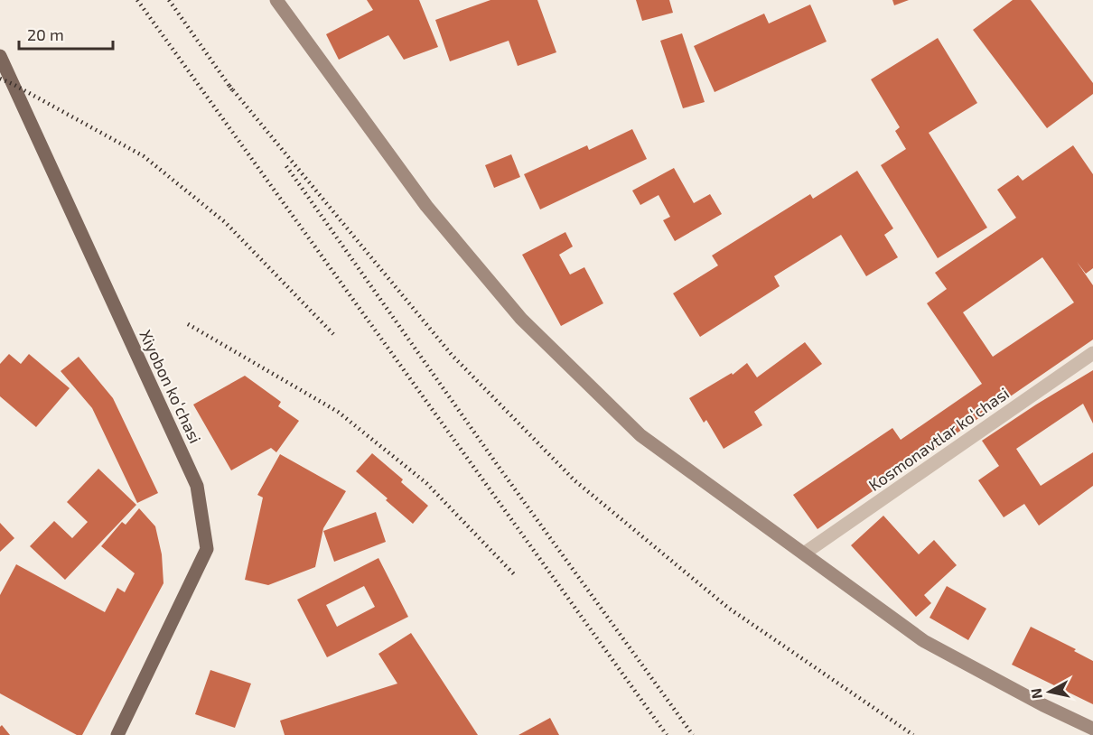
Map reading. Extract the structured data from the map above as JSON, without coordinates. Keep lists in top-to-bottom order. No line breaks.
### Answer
{"streets":{"main road":["Xiyobon koʻchasi"],"street":["Kosmonavtlar koʻchasi"]},"scale_bar":"20 m","north":"left"}
